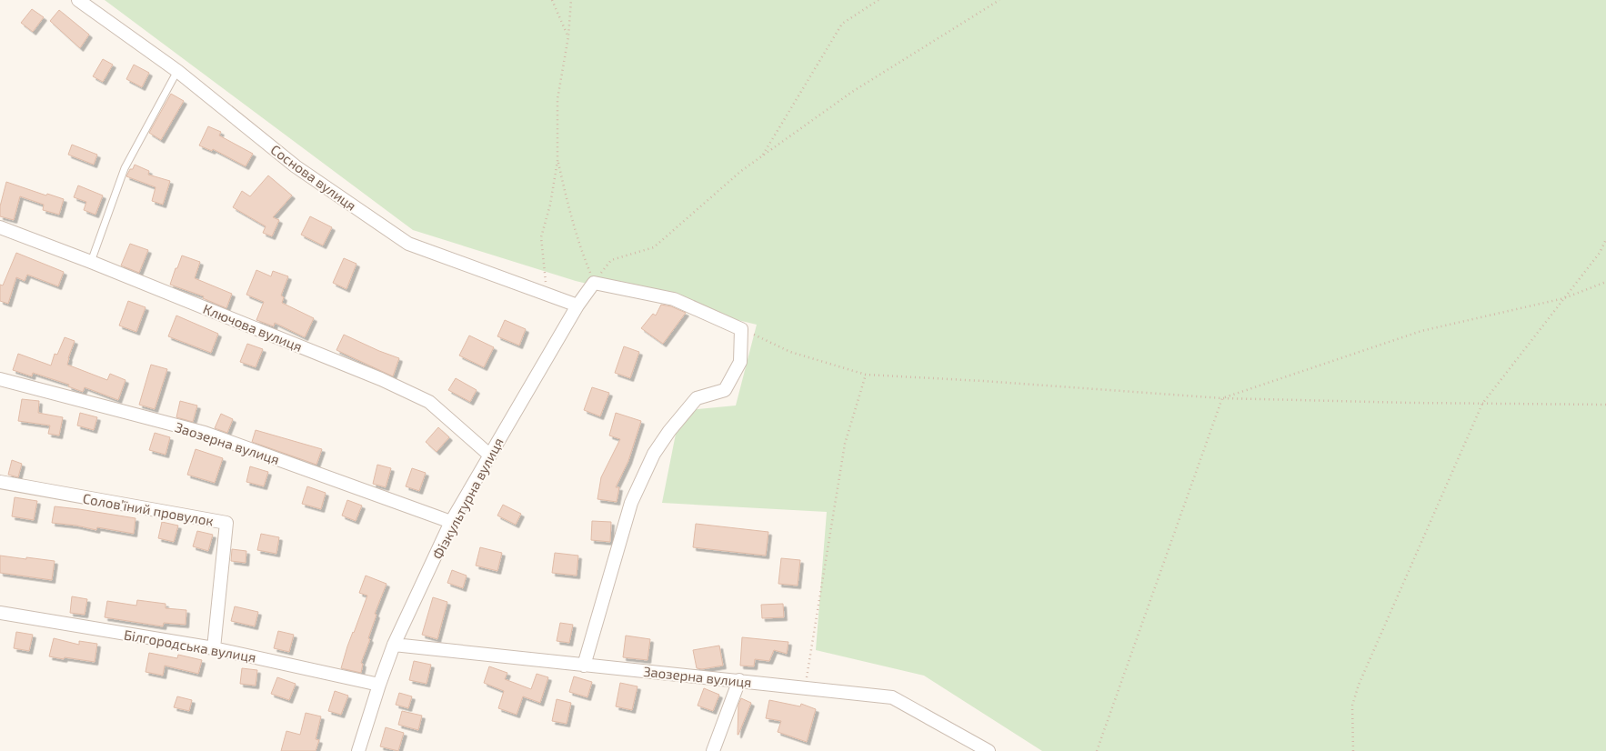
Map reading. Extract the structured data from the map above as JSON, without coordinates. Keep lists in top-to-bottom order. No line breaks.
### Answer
{"streets":{"street":["Соснова вулиця","Ключова вулиця","Заозерна вулиця","Фізкультурна вулиця","Соловʼїний провулок","Білгородська вулиця"]},"crossings":[["Соснова вулиця","Фізкультурна вулиця"],["Ключова вулиця","Фізкультурна вулиця"],["Заозерна вулиця","Фізкультурна вулиця"],["Фізкультурна вулиця","Білгородська вулиця"],["Соловʼїний провулок","Білгородська вулиця"]]}
